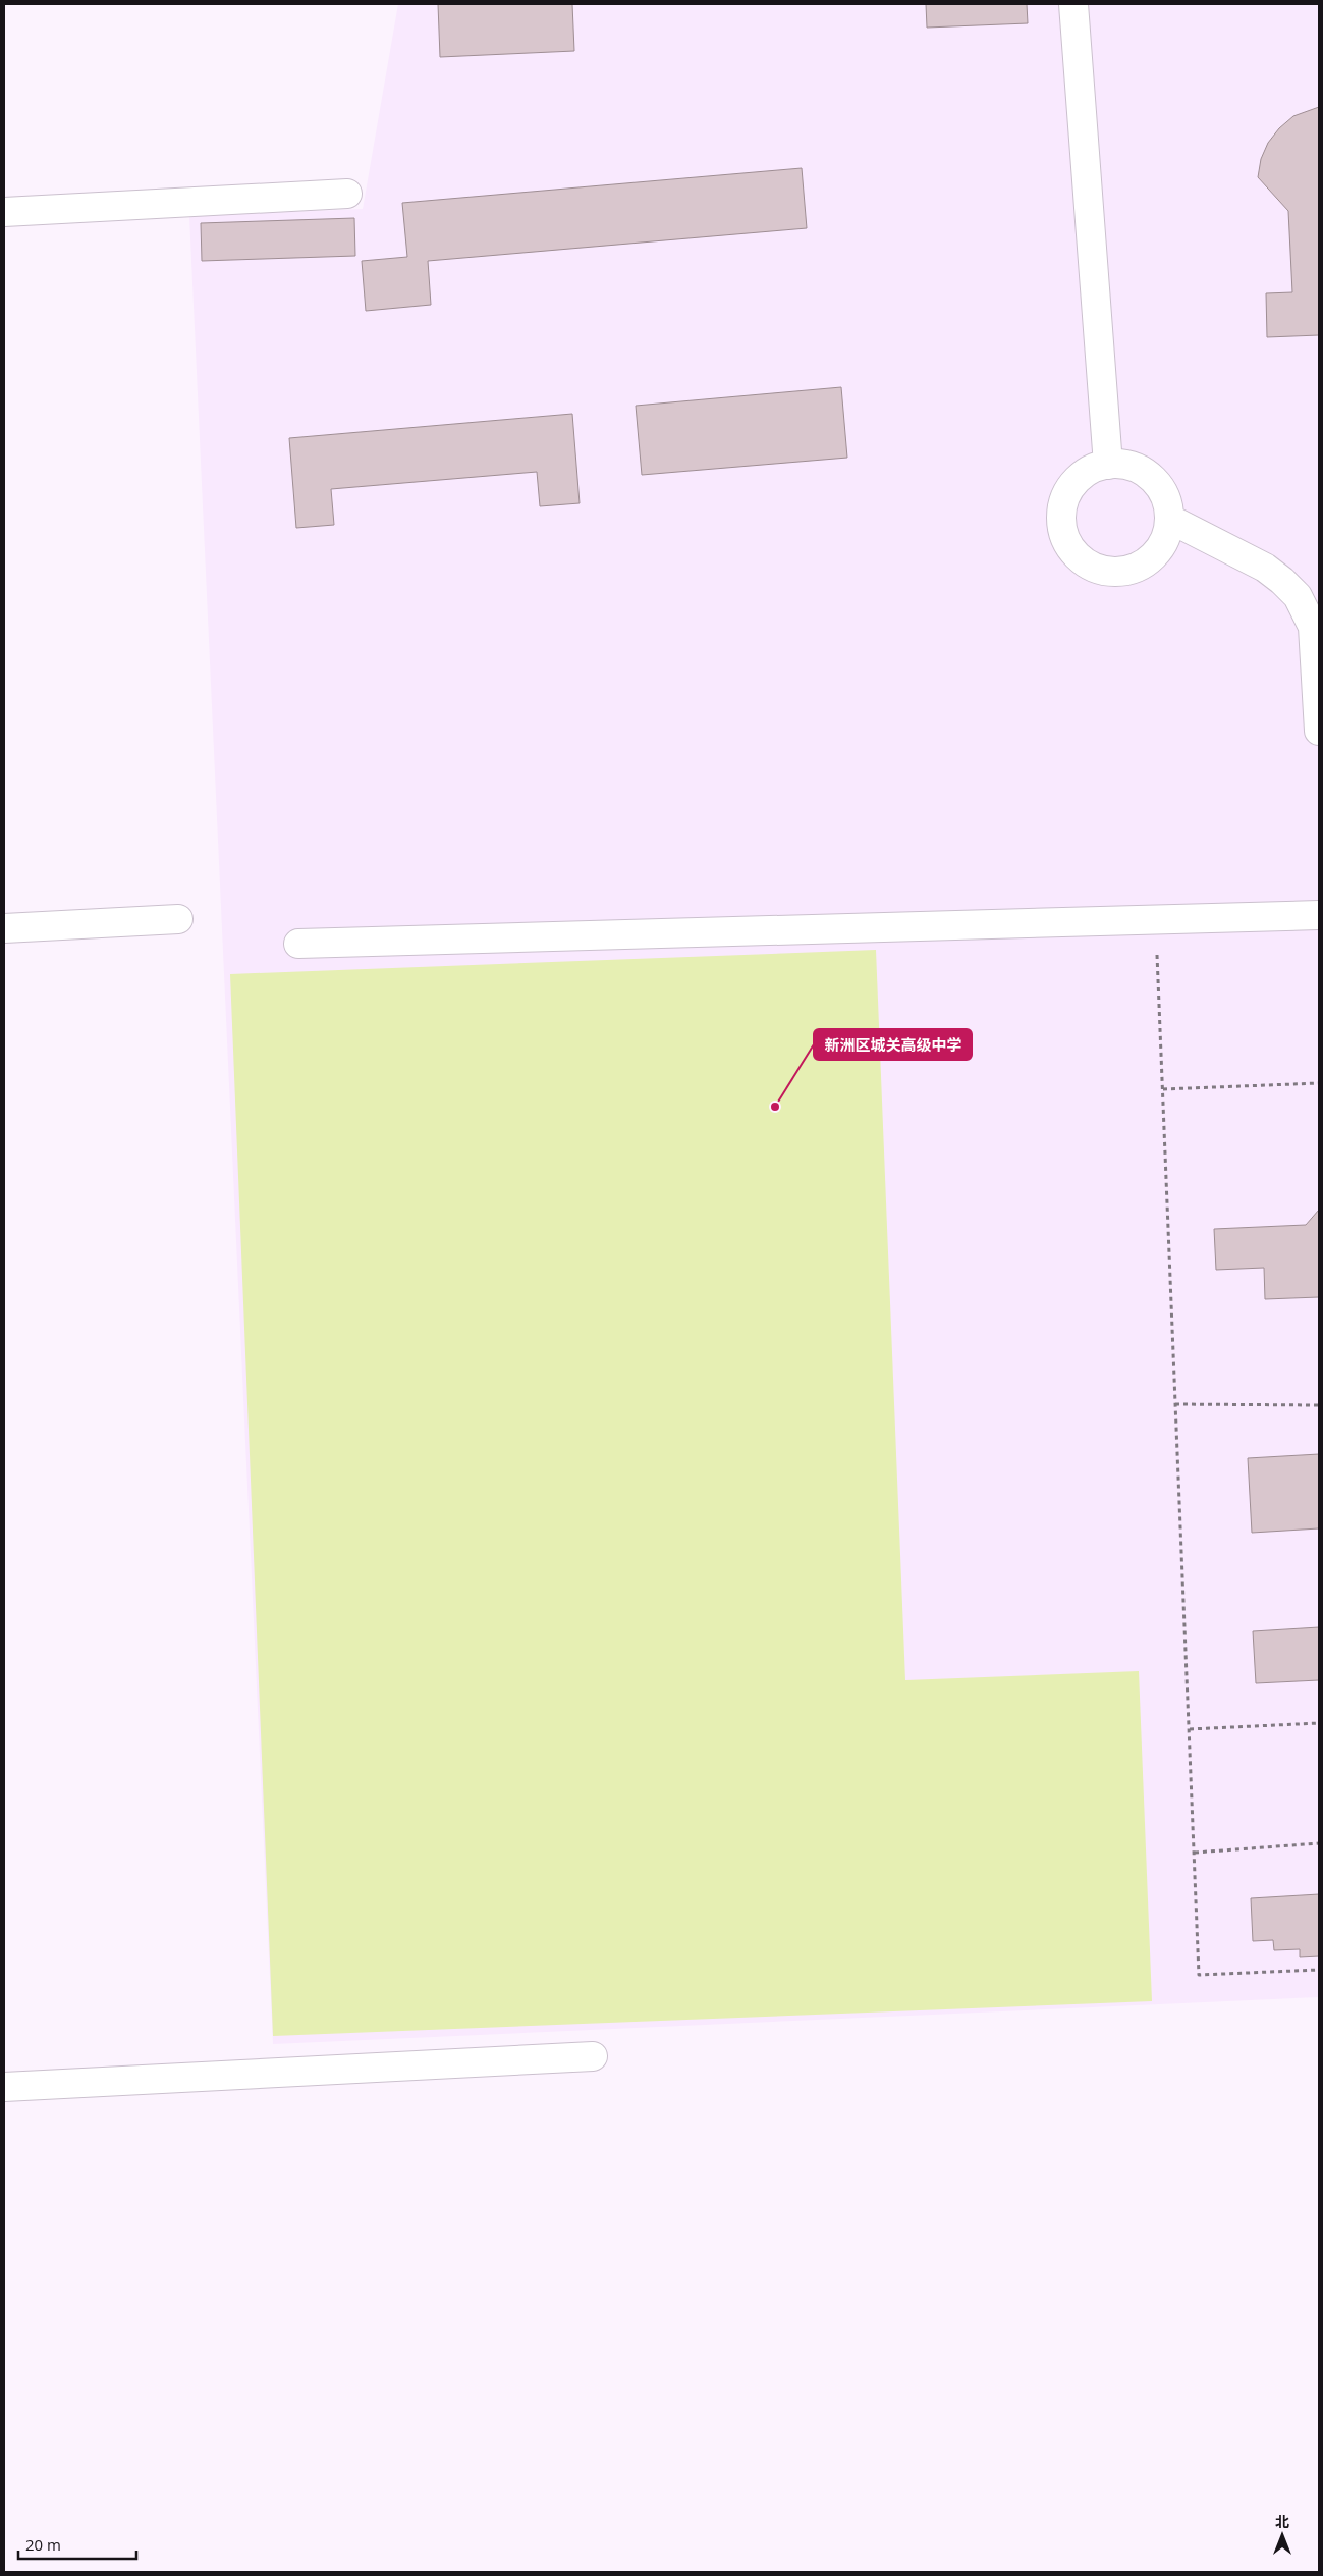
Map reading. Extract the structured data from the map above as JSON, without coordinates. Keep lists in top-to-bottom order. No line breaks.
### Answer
{"places":["新洲区城关高级中学"],"scale_bar":"20 m","north":"top"}
